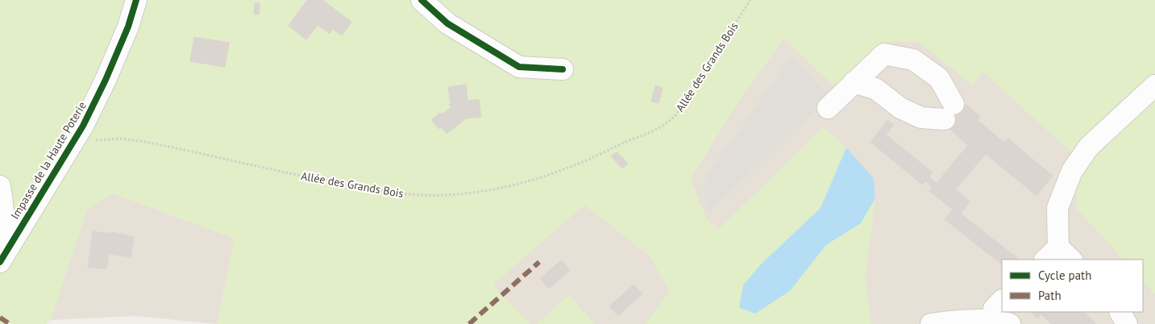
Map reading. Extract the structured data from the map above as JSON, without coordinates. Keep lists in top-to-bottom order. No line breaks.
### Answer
{"streets":{"street":["Impasse de la Haute Poterie"],"path":["Allée des Grands Bois"]},"crossings":[["Allée des Grands Bois","Impasse de la Haute Poterie"]],"legend":["Cycle path","Path"]}
